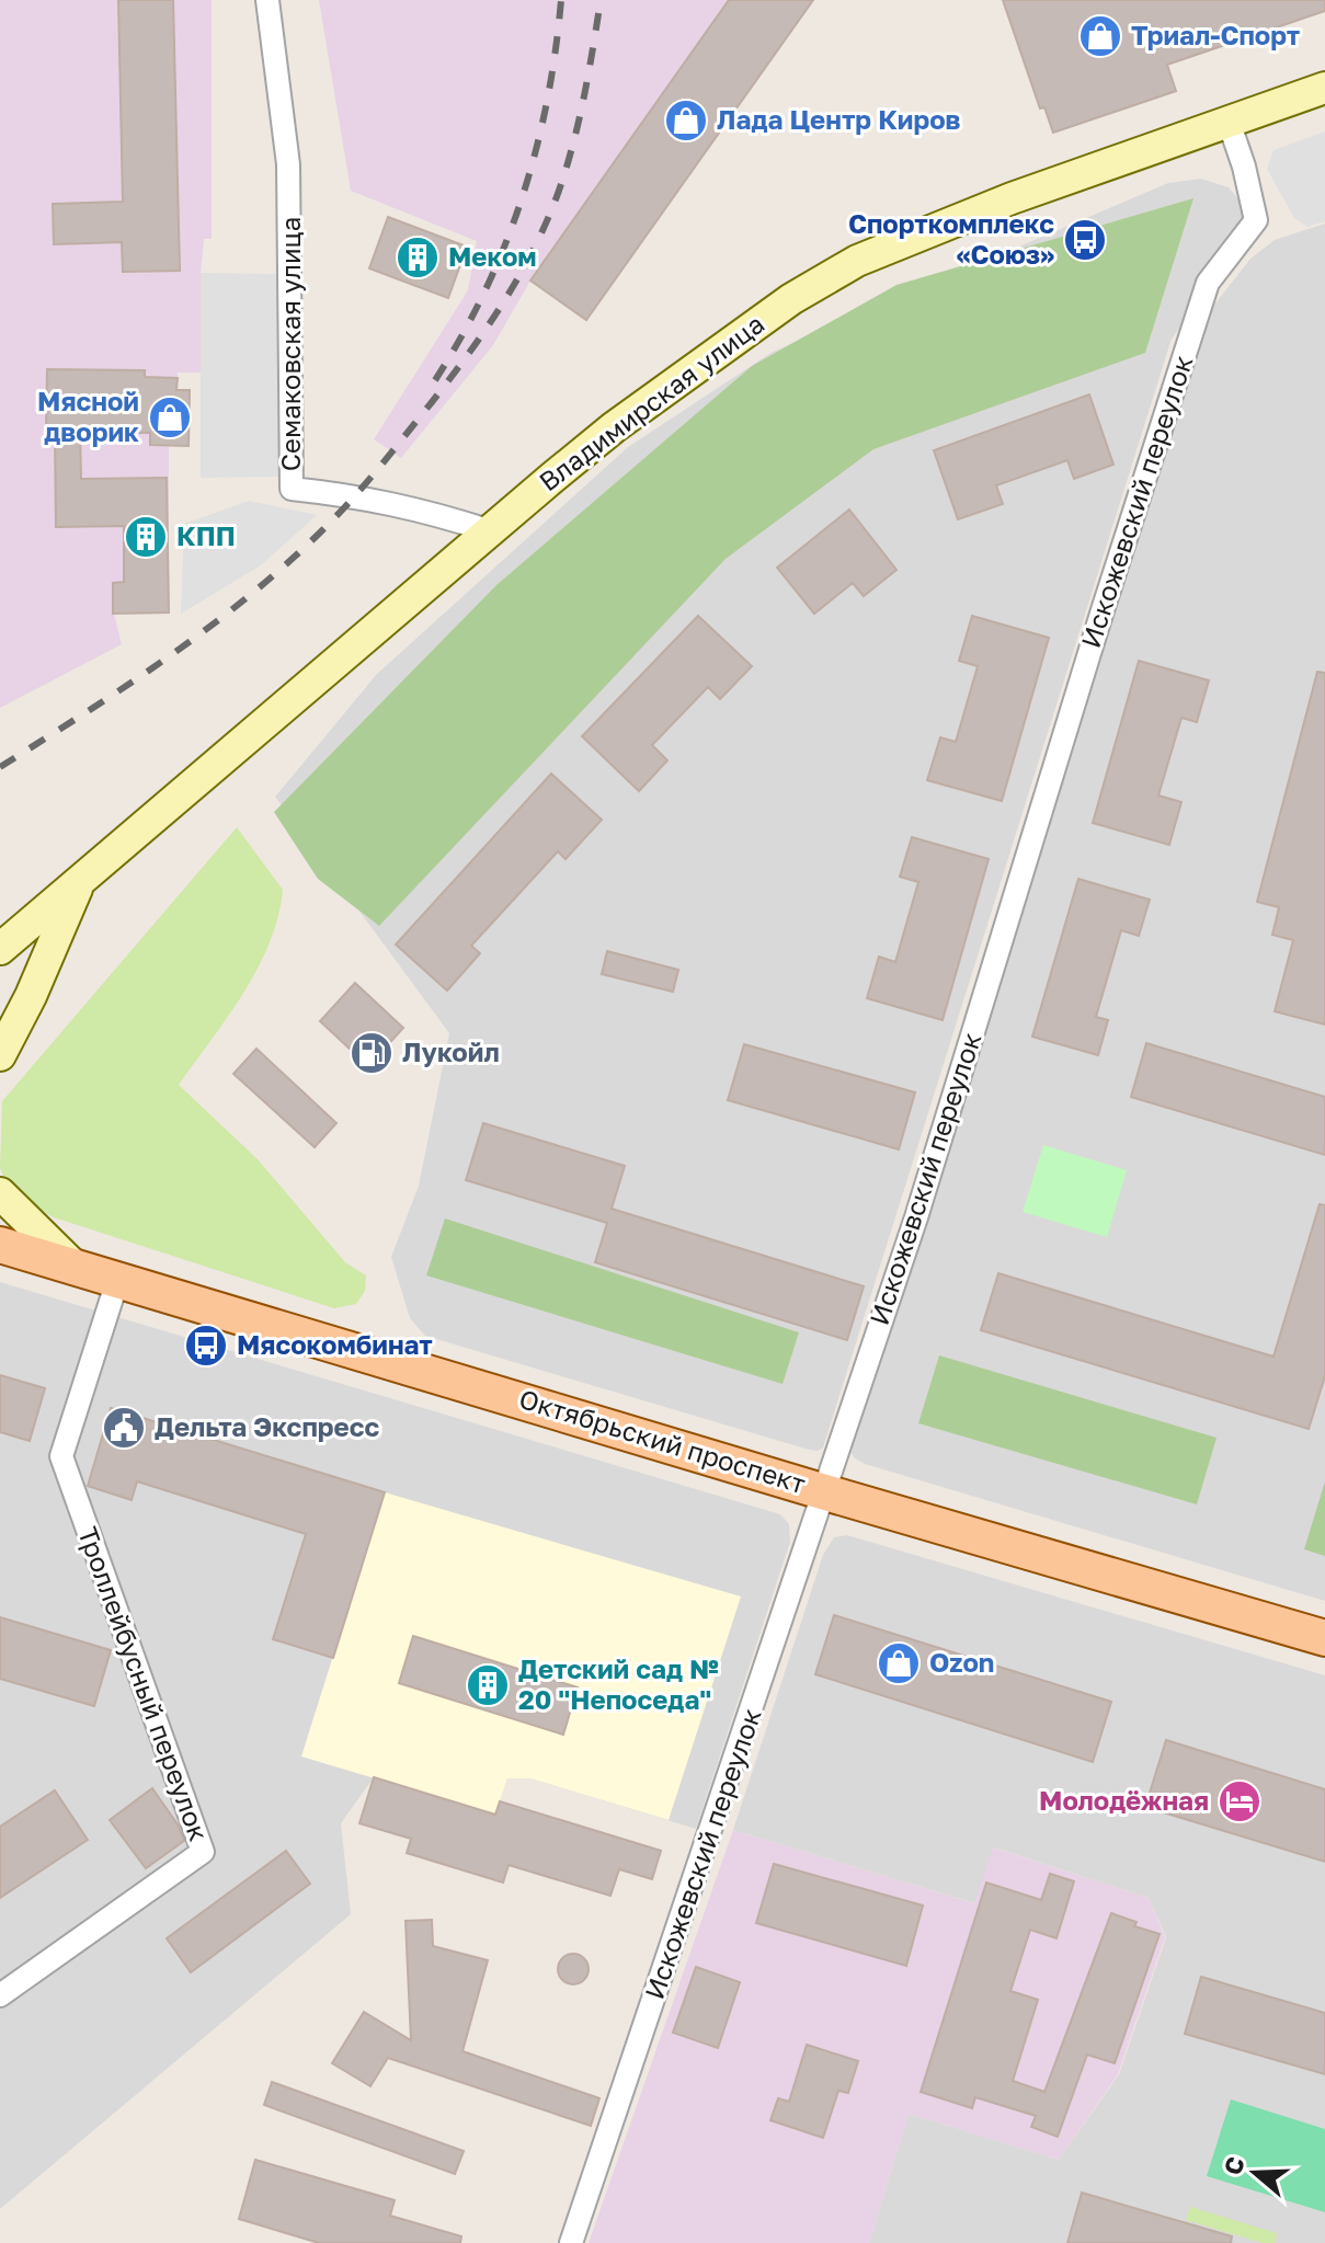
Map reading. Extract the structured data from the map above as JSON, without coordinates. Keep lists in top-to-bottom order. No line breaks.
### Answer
{"streets":{"main road":["Владимирская улица","Октябрьский проспект"],"street":["Семаковская улица","Искожевский переулок","Троллейбусный переулок"]},"crossings":[["Семаковская улица","Владимирская улица"],["Владимирская улица","Искожевский переулок"],["Искожевский переулок","Октябрьский проспект"],["Октябрьский проспект","Троллейбусный переулок"]],"places":{"shop":["Триал-Спорт","Лада Центр Киров","Мясной дворик","Ozon"],"bus stop":["Спорткомплекс «Союз»","Мясокомбинат"],"building":["Меком","КПП","Детский сад № 20 \"Непоседа\""],"fuel station":["Лукойл"],"public building":["Дельта Экспресс"],"hotel":["Молодёжная"]},"north":"left"}
